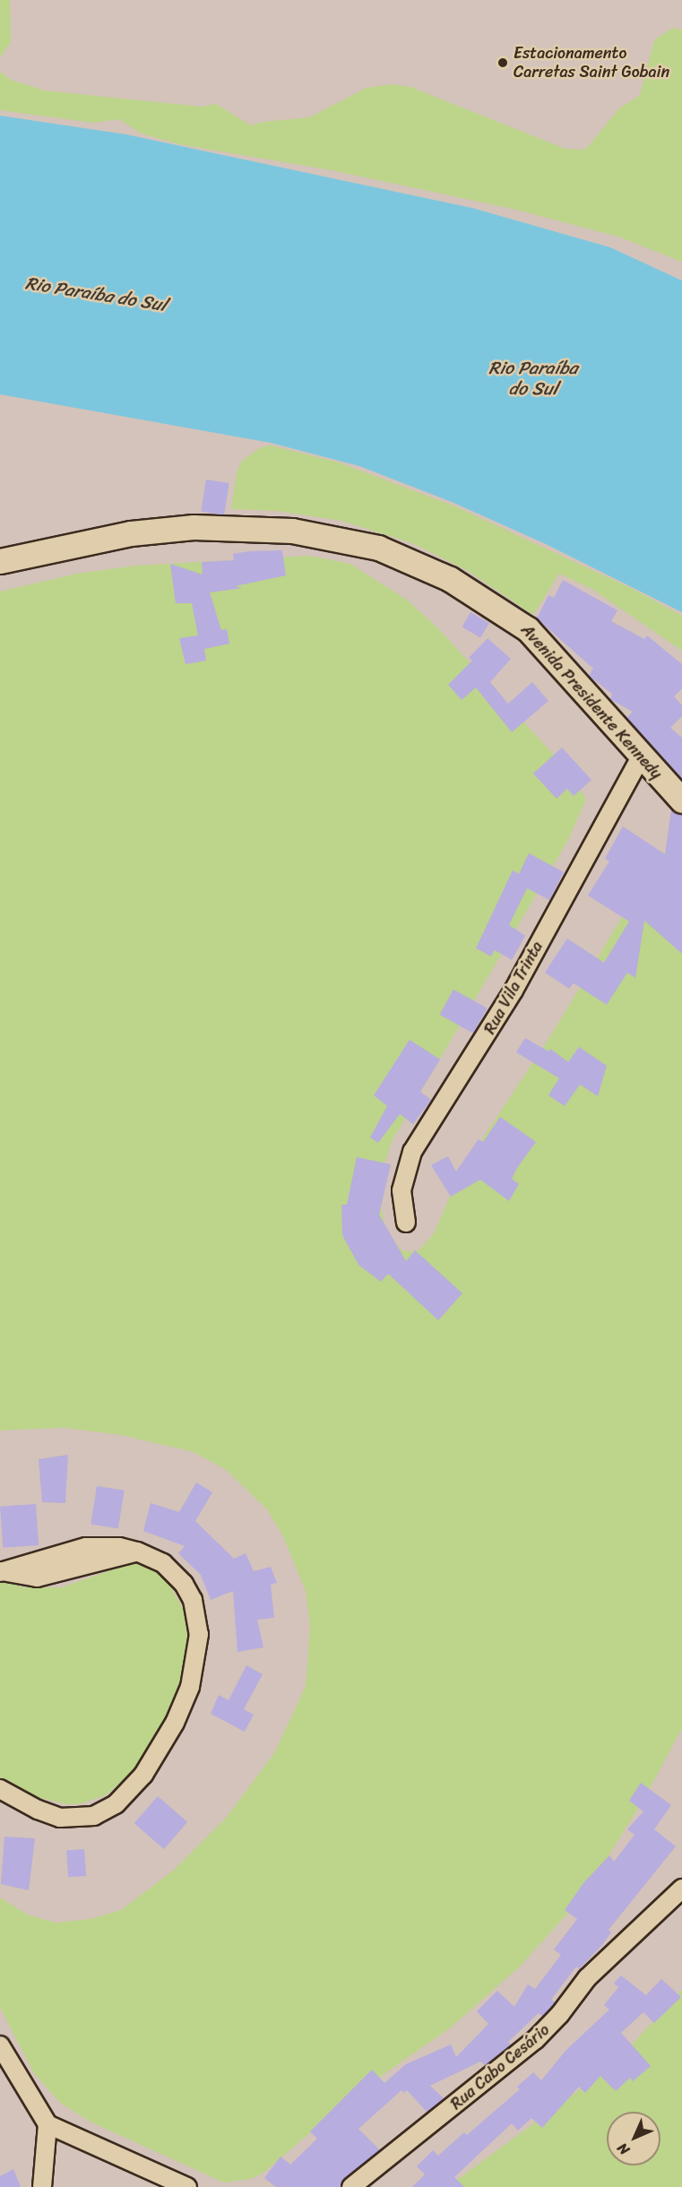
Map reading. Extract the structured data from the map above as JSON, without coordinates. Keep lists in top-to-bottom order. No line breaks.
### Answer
{"streets":{"main road":["Avenida Presidente Kennedy"],"street":["Rua Vila Trinta","Rua Cabo Cesário"]},"crossings":[["Avenida Presidente Kennedy","Rua Vila Trinta"]],"water":["Rio Paraíba do Sul"],"places":["Estacionamento Carretas Saint Gobain"],"north":"bottom left"}
